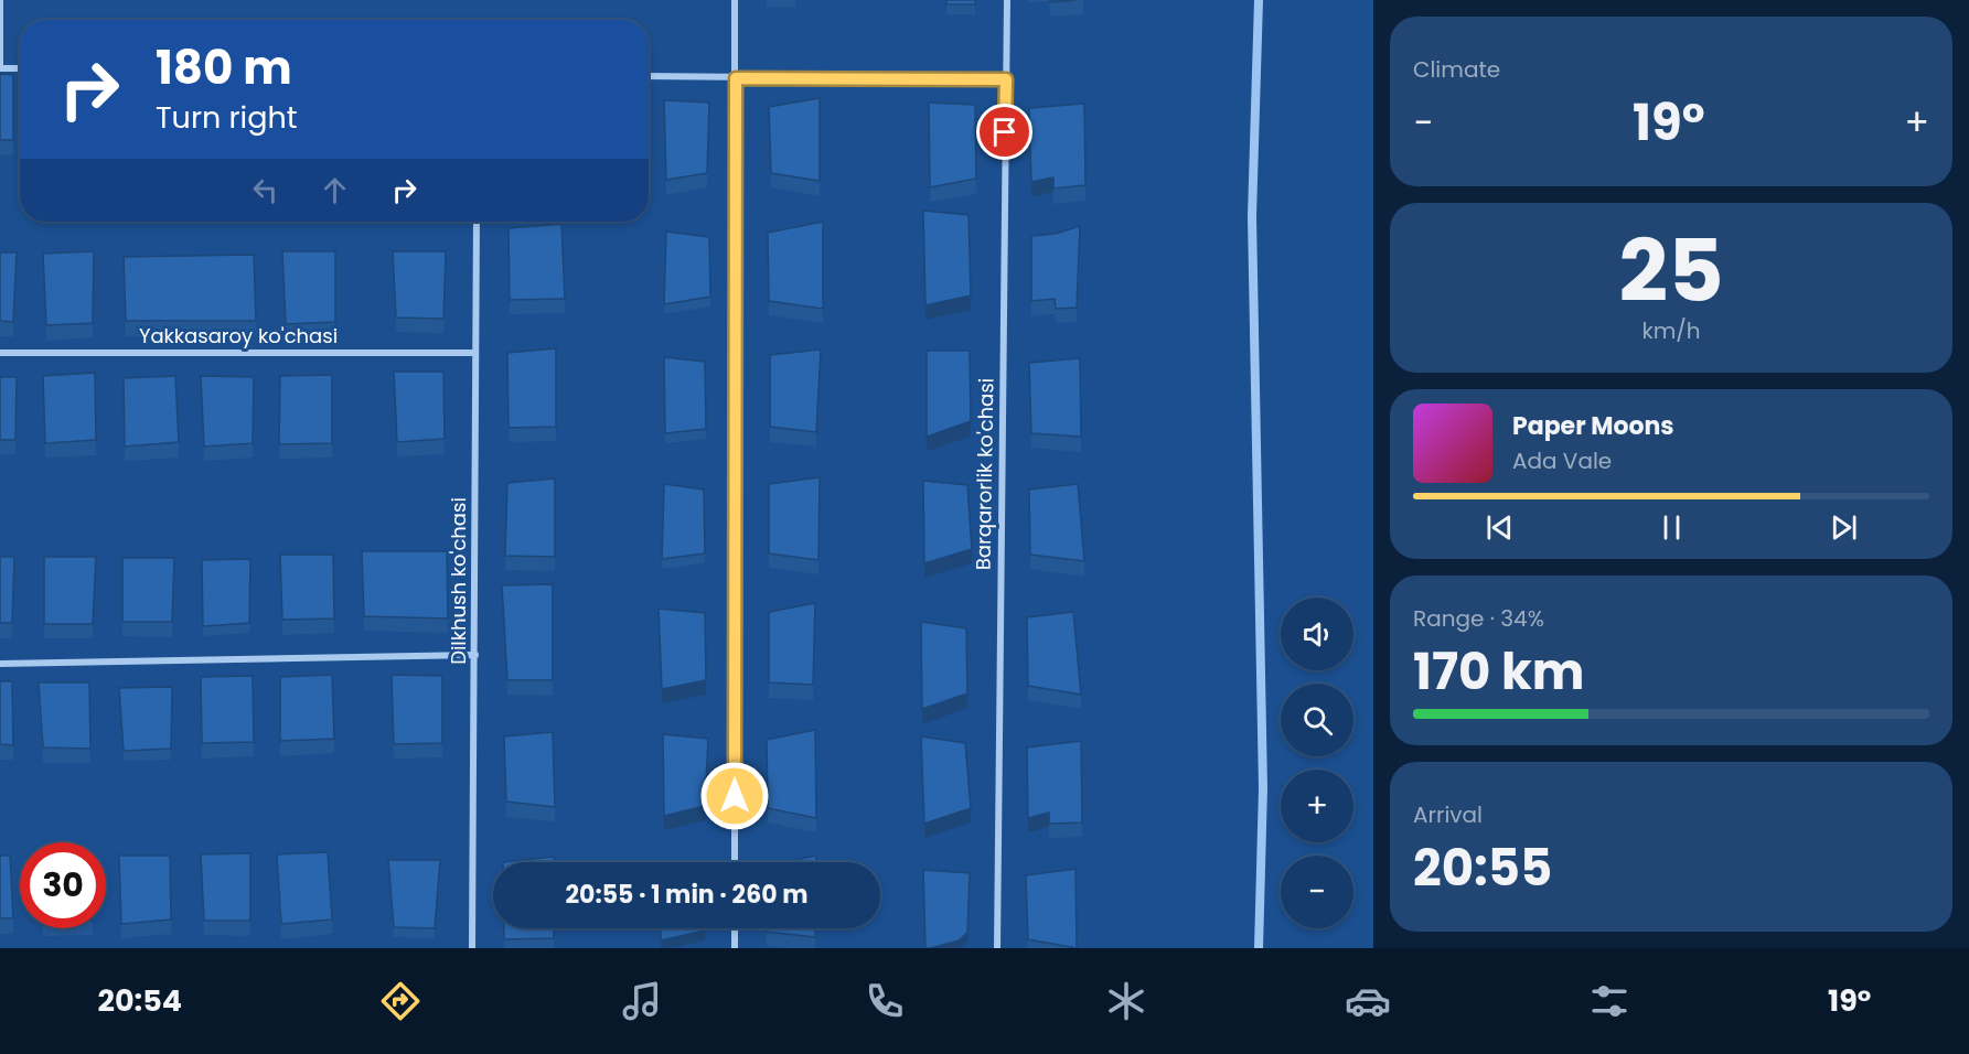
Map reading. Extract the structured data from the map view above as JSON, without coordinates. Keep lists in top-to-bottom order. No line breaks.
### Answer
{"streets":{"street":["Yakkasaroy ko'chasi","Barqarorlik ko'chasi","Dilkhush ko'chasi"]},"crossings":[["Yakkasaroy ko'chasi","Dilkhush ko'chasi"]],"page":{"tile":["Climate",["25","km/h"],["Range · 34%","170 km"],["Arrival","20:55"]],"turn":["180 m","Turn right"],"heat":["−","19°","+"],"song":["Paper Moons","Ada Vale"],"map_buttons":["+","−"],"limit":"30","trip":"20:55 · 1 min · 260 m","tabs":["20:54","19°"]}}
